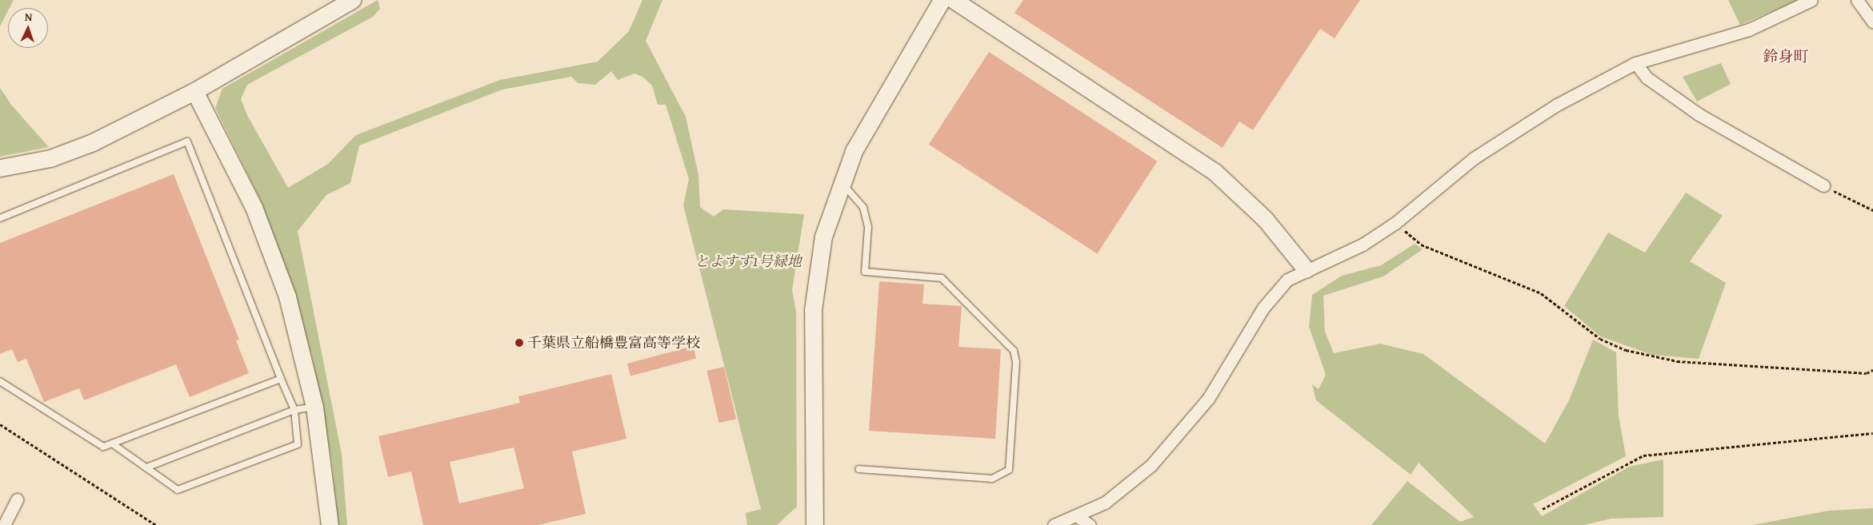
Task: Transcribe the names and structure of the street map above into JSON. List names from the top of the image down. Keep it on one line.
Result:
{"districts":["鈴身町"],"parks":["とよすず1号緑地"],"places":["千葉県立船橋豊富高等学校"],"north":"top"}
